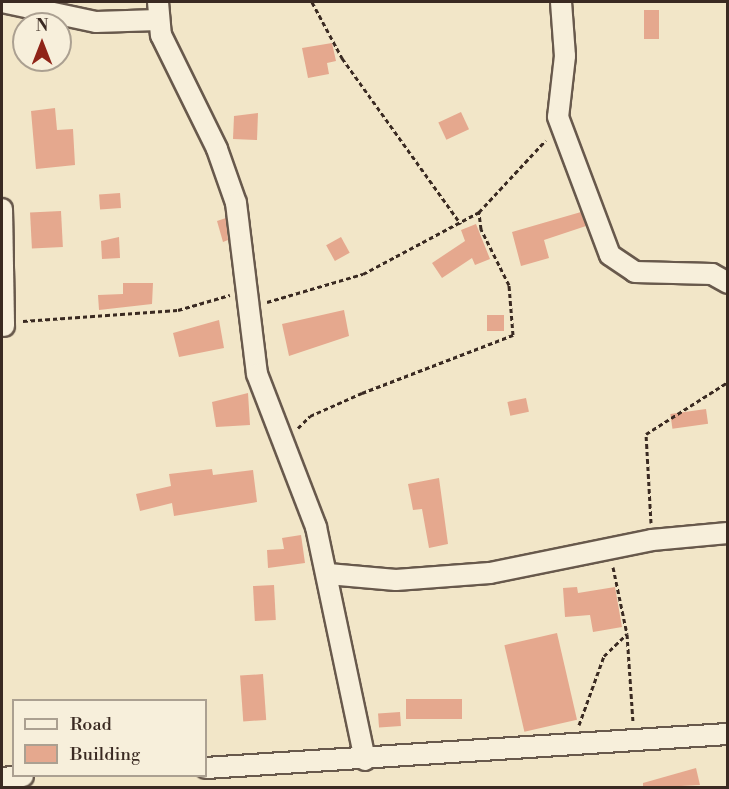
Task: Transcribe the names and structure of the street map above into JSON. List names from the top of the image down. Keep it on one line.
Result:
{"legend":["Road","Building"],"north":"top"}
